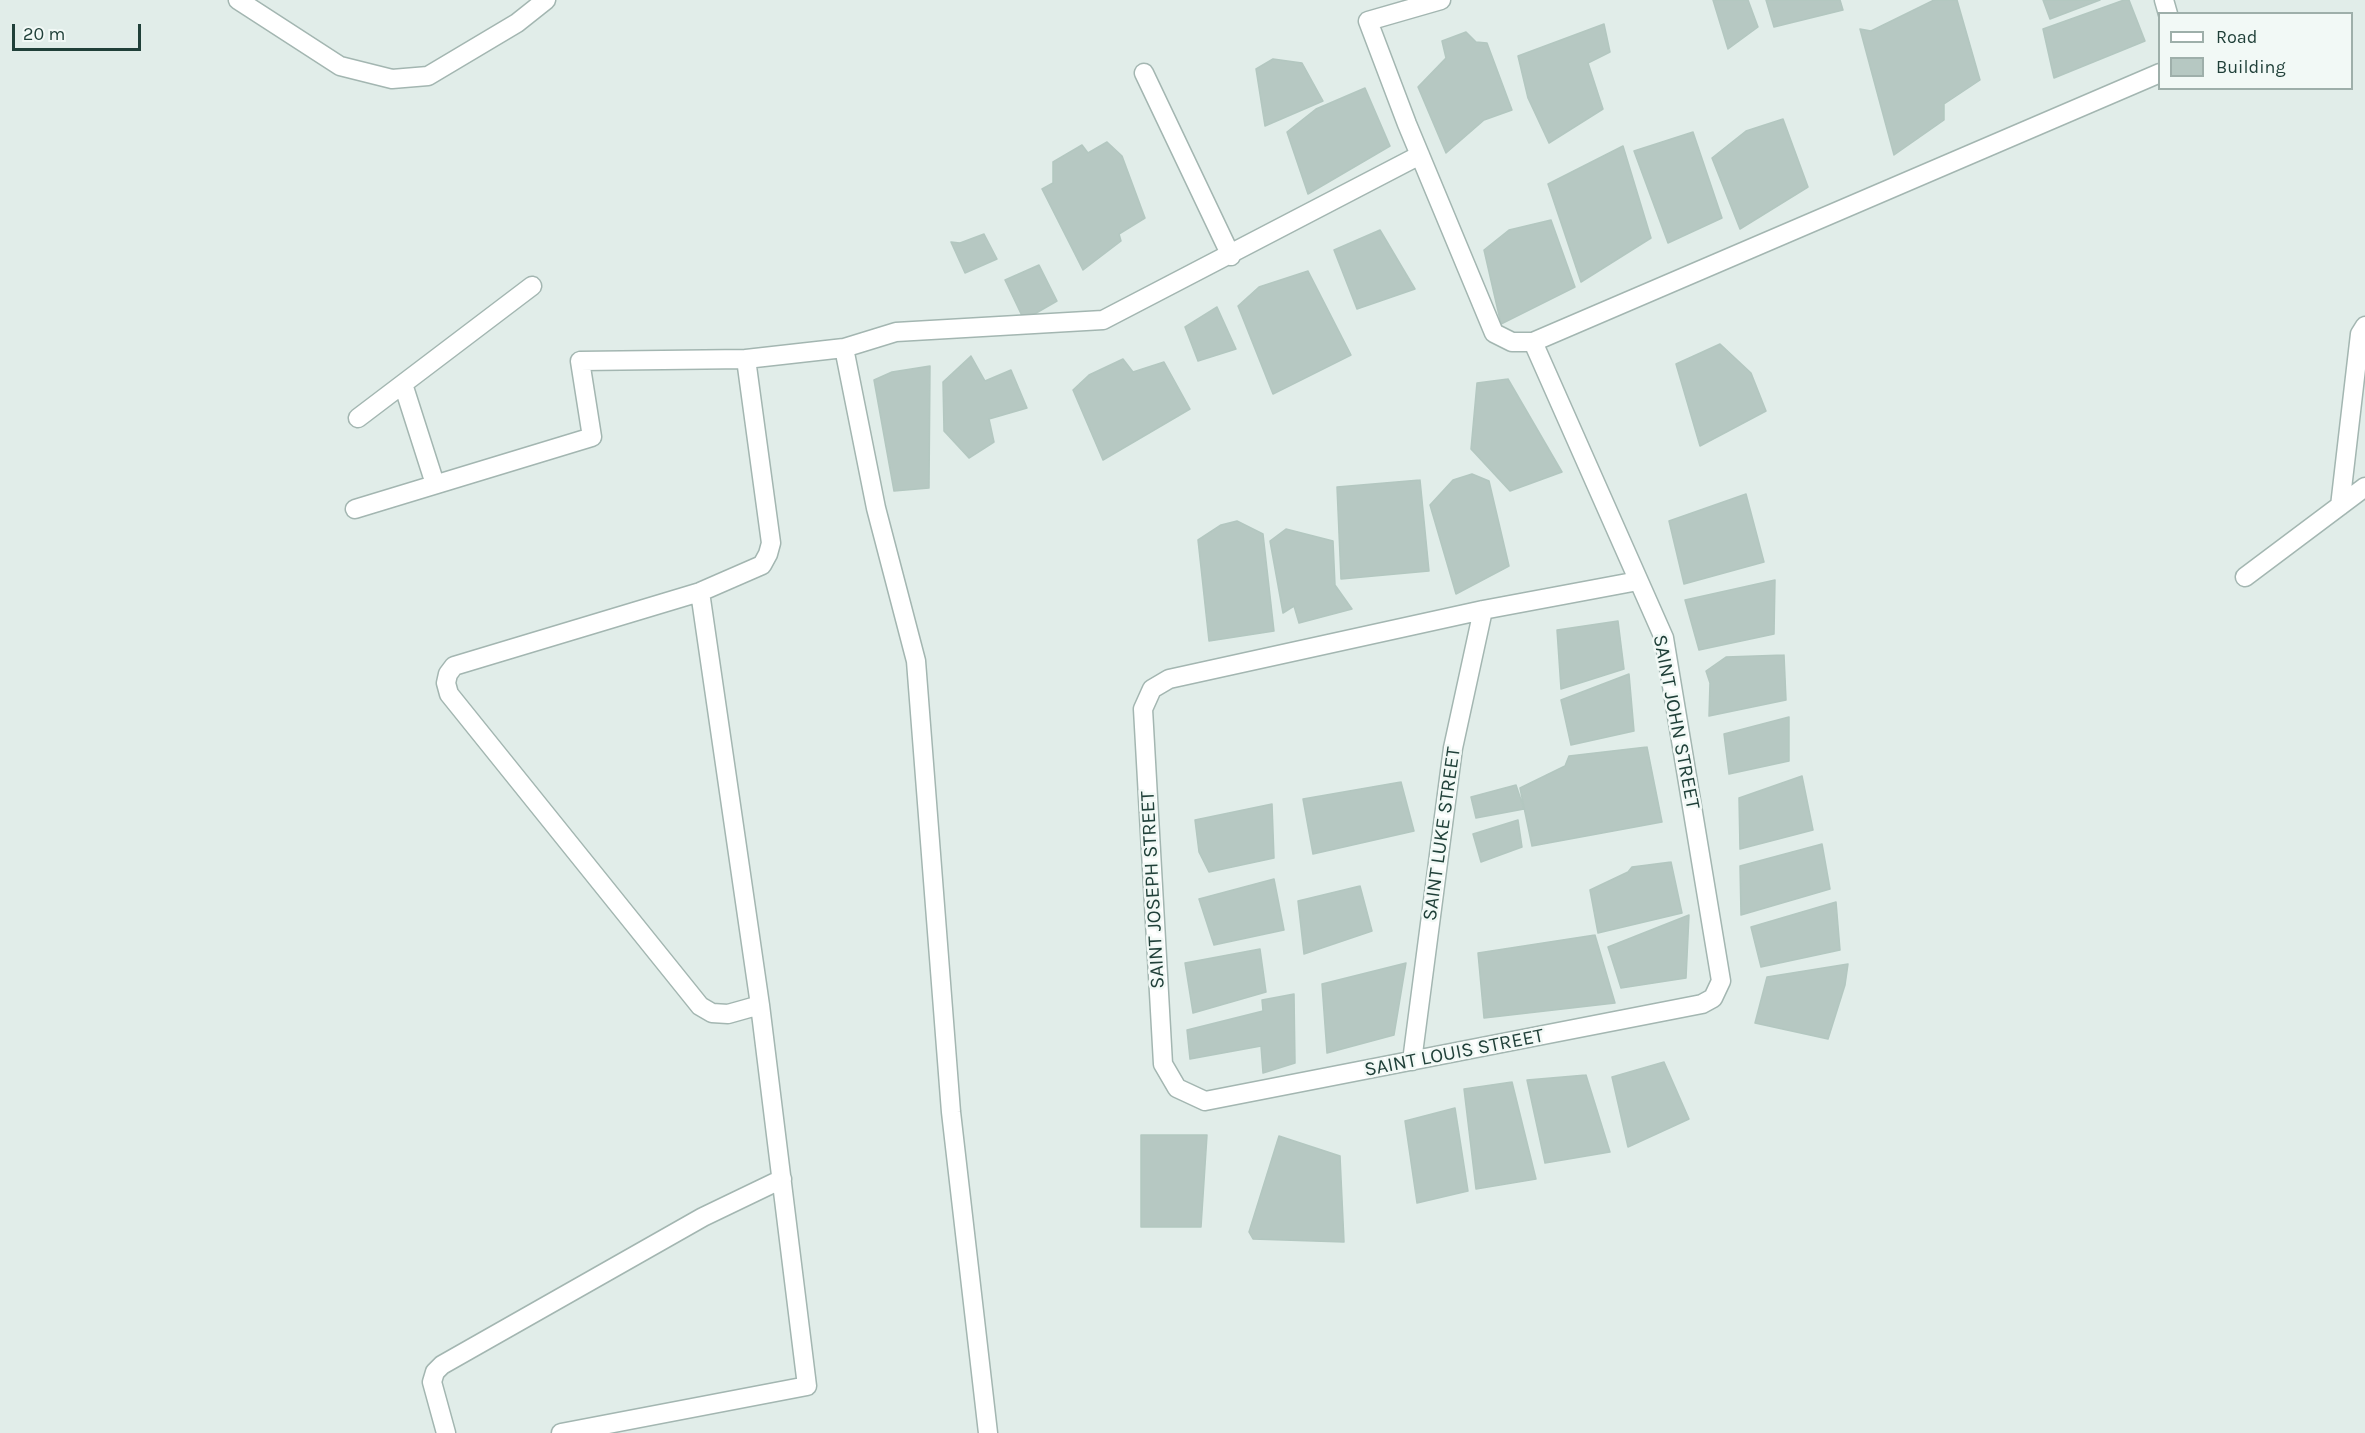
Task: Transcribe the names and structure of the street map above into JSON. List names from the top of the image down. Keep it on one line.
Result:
{"streets":{"street":["SAINT JOHN STREET","SAINT LUKE STREET","SAINT JOSEPH STREET","SAINT LOUIS STREET"]},"crossings":[["SAINT JOHN STREET","SAINT LOUIS STREET"],["SAINT LUKE STREET","SAINT JOSEPH STREET"],["SAINT LUKE STREET","SAINT LOUIS STREET"],["SAINT JOSEPH STREET","SAINT LOUIS STREET"]],"legend":["Road","Building"],"scale_bar":"20 m"}
